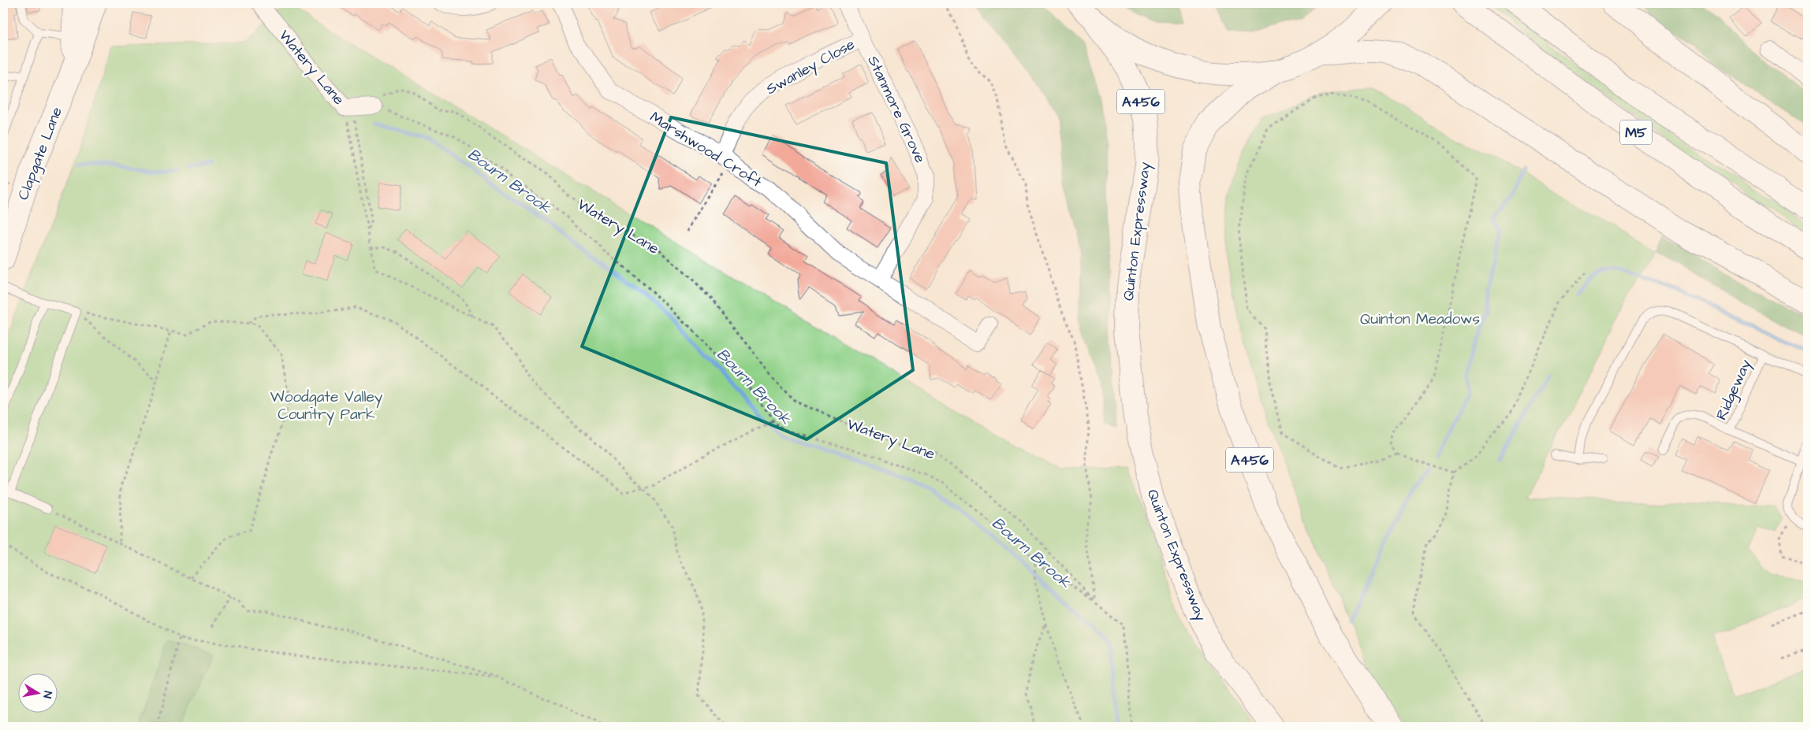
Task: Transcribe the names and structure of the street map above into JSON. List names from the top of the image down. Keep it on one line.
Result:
{"streets":{"main road":["A456","M5","Clapgate Lane","Quinton Expressway"],"street":["Swanley Close","Watery Lane","Stanmore Grove","Marshwood Croft"],"lane":["Ridgeway"]},"crossings":[["Swanley Close","Stanmore Grove"],["Swanley Close","Marshwood Croft"],["Stanmore Grove","Marshwood Croft"]],"water":["Bourn Brook"],"parks":["Quinton Meadows","Woodgate Valley Country Park"],"north":"right"}
